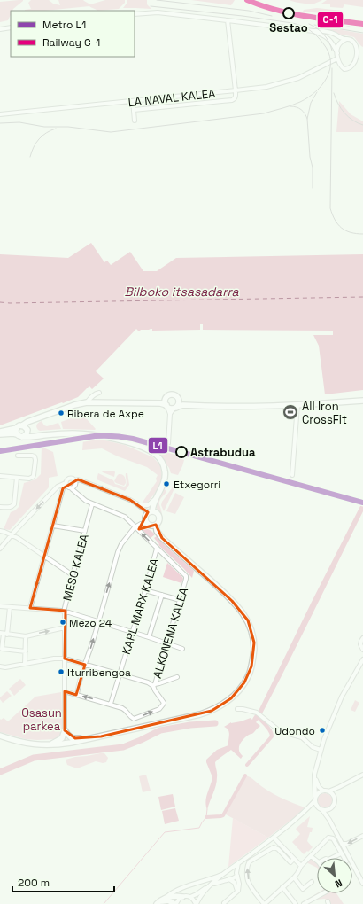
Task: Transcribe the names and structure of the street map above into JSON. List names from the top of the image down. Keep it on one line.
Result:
{"streets":{"street":["LA NAVAL KALEA","MESO KALEA","KARL MARX KALEA","ALKONENA KALEA"]},"crossings":[["KARL MARX KALEA","ALKONENA KALEA"]],"water":["Bilboko itsasadarra"],"parks":["Osasun parkea"],"places":{"other":["Sestao","Ribera de Axpe","Astrabudua","Etxegorri","Mezo 24","Iturribengoa","Udondo"],"sports":["All Iron CrossFit"]},"lines":["rail line C-1","metro line L1"],"legend":["Metro L1","Railway C-1"],"scale_bar":"200 m","north":"bottom right"}
